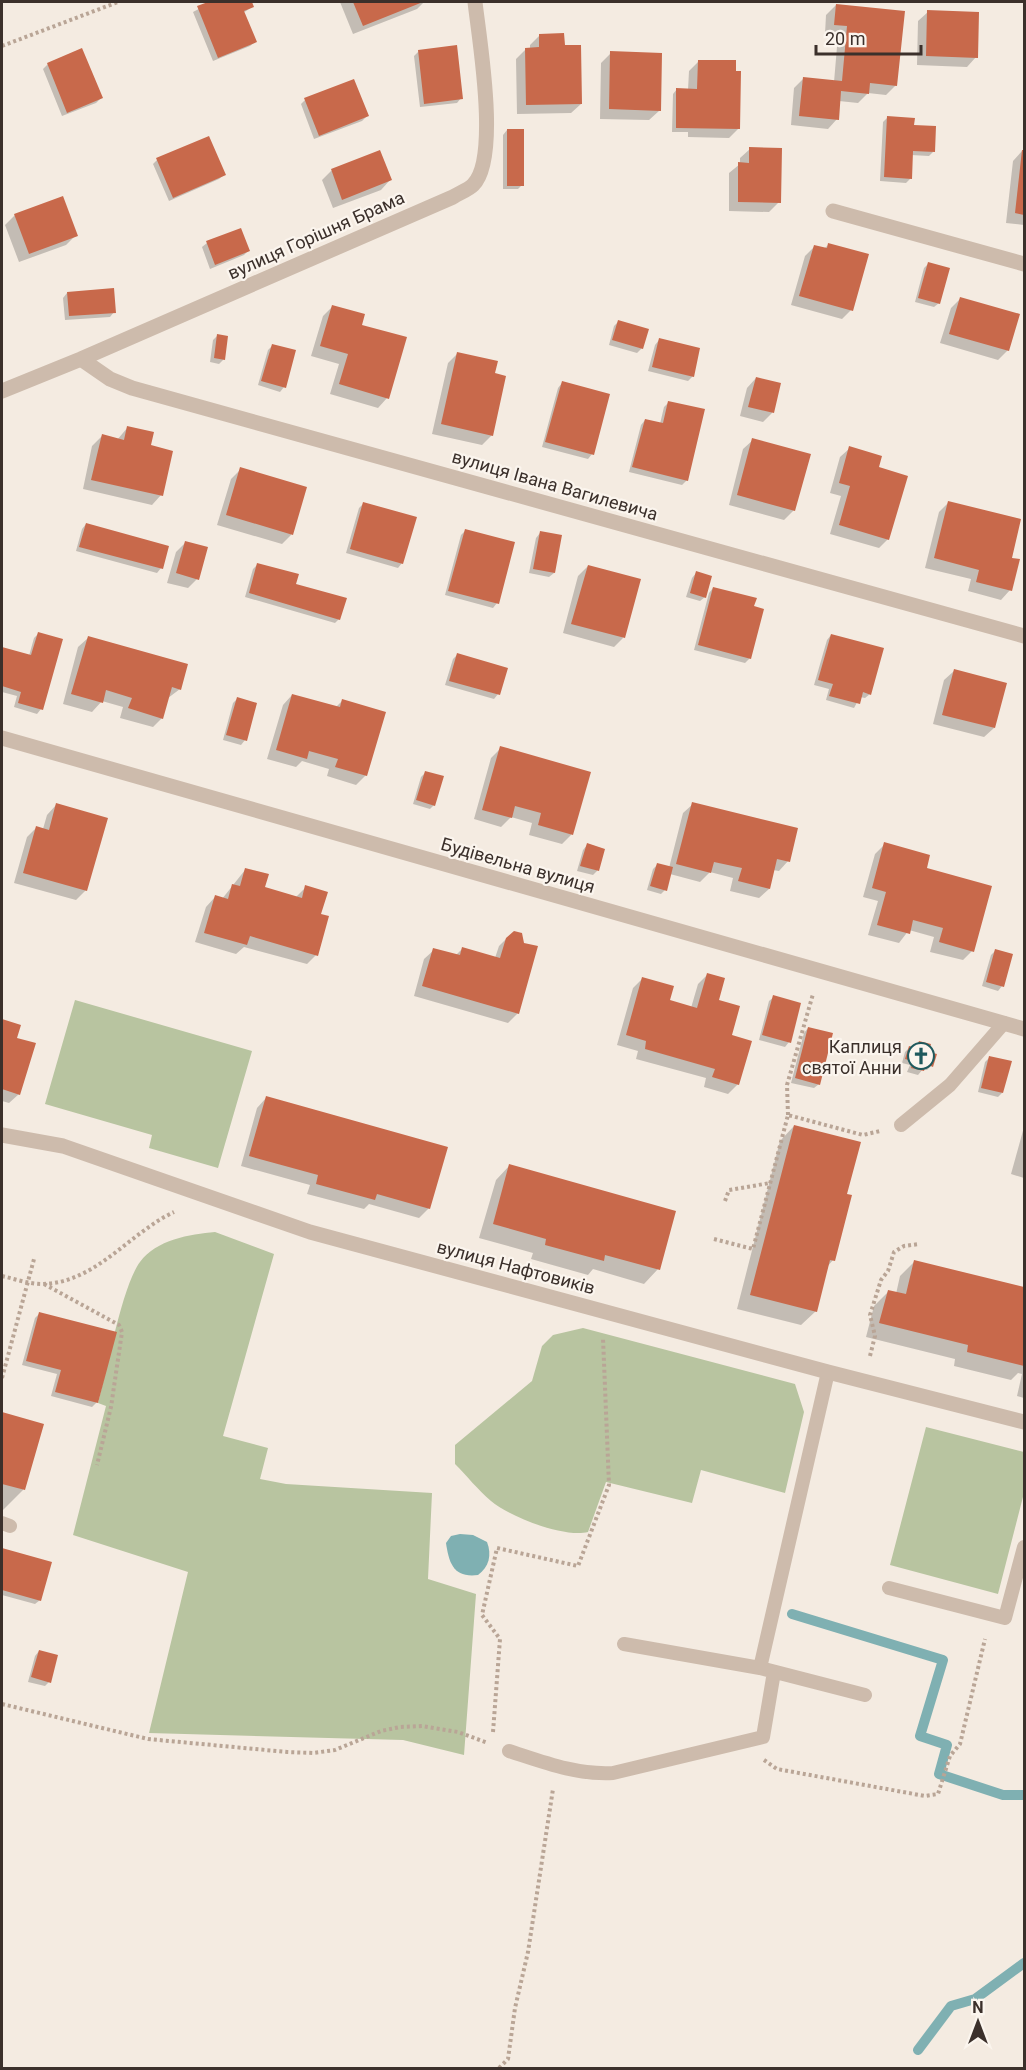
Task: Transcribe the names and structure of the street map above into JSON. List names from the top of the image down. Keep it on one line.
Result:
{"streets":{"street":["вулиця Горішня Брама","вулиця Івана Вагилевича","Будівельна вулиця","вулиця Нафтовиків"]},"crossings":[["вулиця Горішня Брама","вулиця Івана Вагилевича"]],"places":{"church":["Каплиця святої Анни"]},"scale_bar":"20 m","north":"top"}
